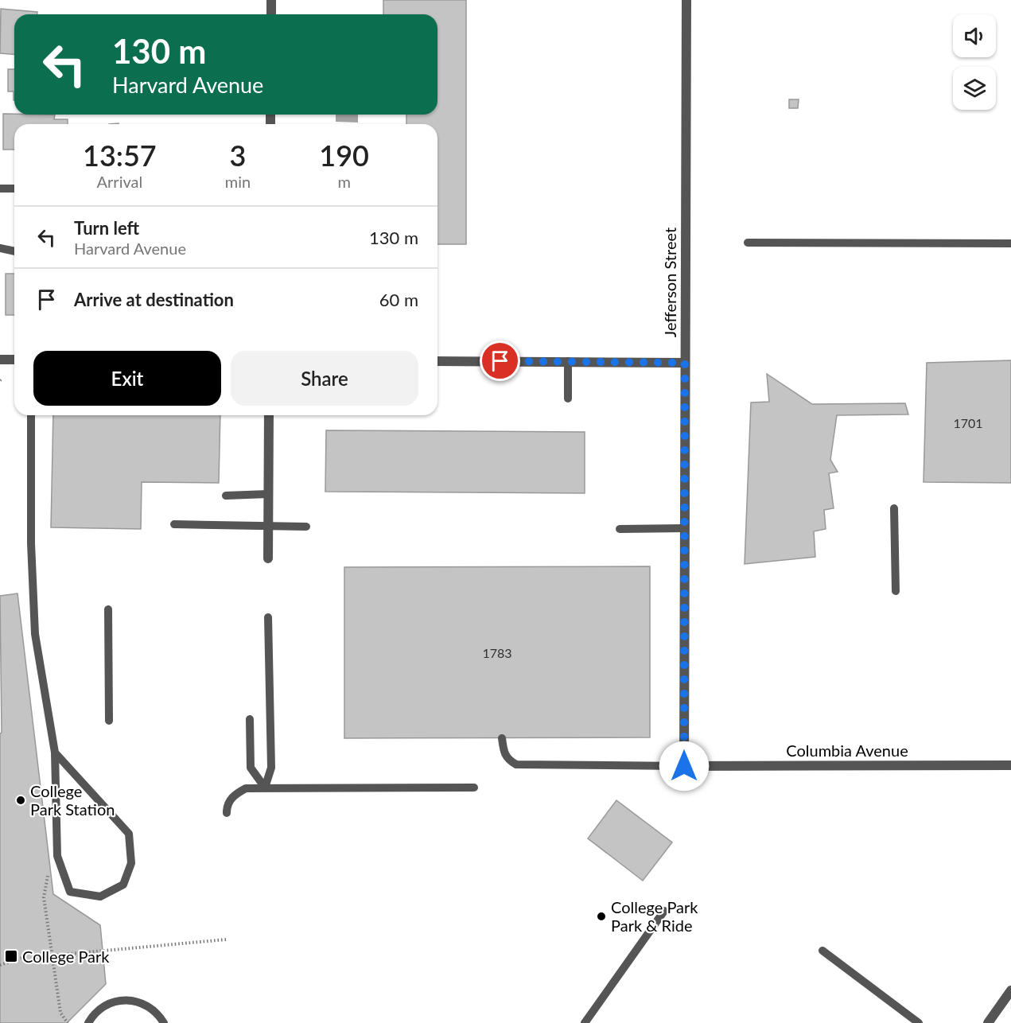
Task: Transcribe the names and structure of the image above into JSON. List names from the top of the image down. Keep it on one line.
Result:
{"streets":{"street":["Jefferson Street","Columbia Avenue"]},"crossings":[["Jefferson Street","Columbia Avenue"]],"places":{"other":["College Park Station","College Park Park & Ride"],"transit":["College Park"]},"house_numbers":["1701","1783"],"page":{"turn":["130 m","Harvard Avenue"],"eta":["13:57","Arrival","3","min","190","m"],"list":[{"name":"Turn left","note":"Harvard Avenue","value":"130 m"},{"name":"Arrive at destination","value":"60 m"}],"buttons":["Exit","Share"]}}
